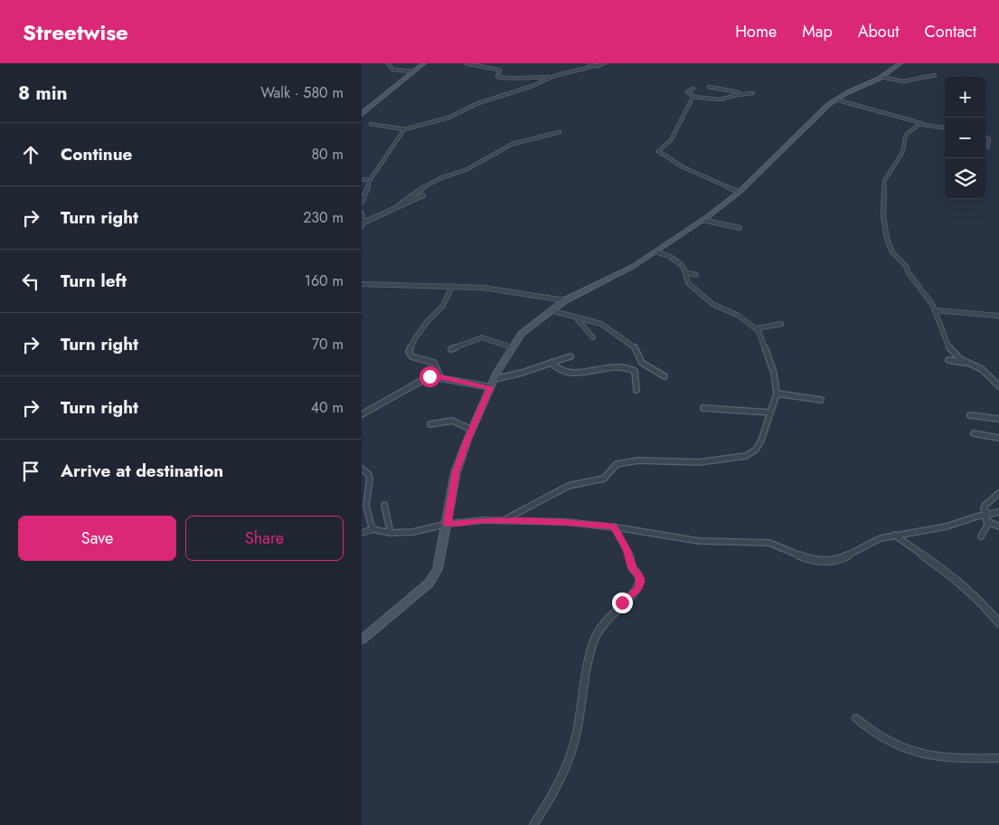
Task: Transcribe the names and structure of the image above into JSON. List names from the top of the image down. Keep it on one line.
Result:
{"page":{"header":"Streetwise","nav":["Home","Map","About","Contact"],"heading":["8 min","Walk · 580 m"],"map_buttons":["+","−"],"list":[["Continue","80 m"],["Turn right","230 m"],["Turn left","160 m"],["Turn right","70 m"],["Turn right","40 m"],"Arrive at destination"],"buttons":["Save","Share"]}}
